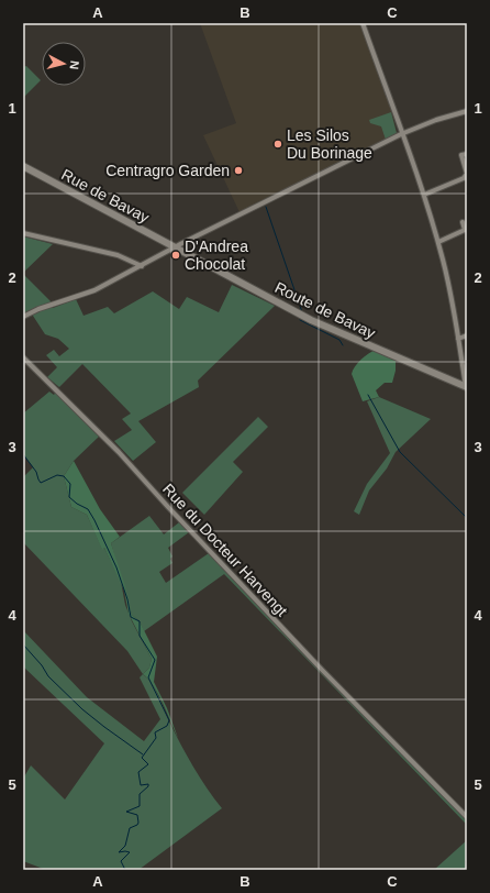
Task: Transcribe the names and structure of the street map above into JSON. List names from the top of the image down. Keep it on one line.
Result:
{"streets":{"main road":["Rue de Bavay","Route de Bavay"],"street":["Rue du Docteur Harvengt"]},"crossings":[["Rue de Bavay","Route de Bavay"]],"places":["Les Silos Du Borinage","Centragro Garden","D'Andrea Chocolat"],"north":"right","grid":{"columns":["A","B","C"],"rows":["1","2","3","4","5"]}}
